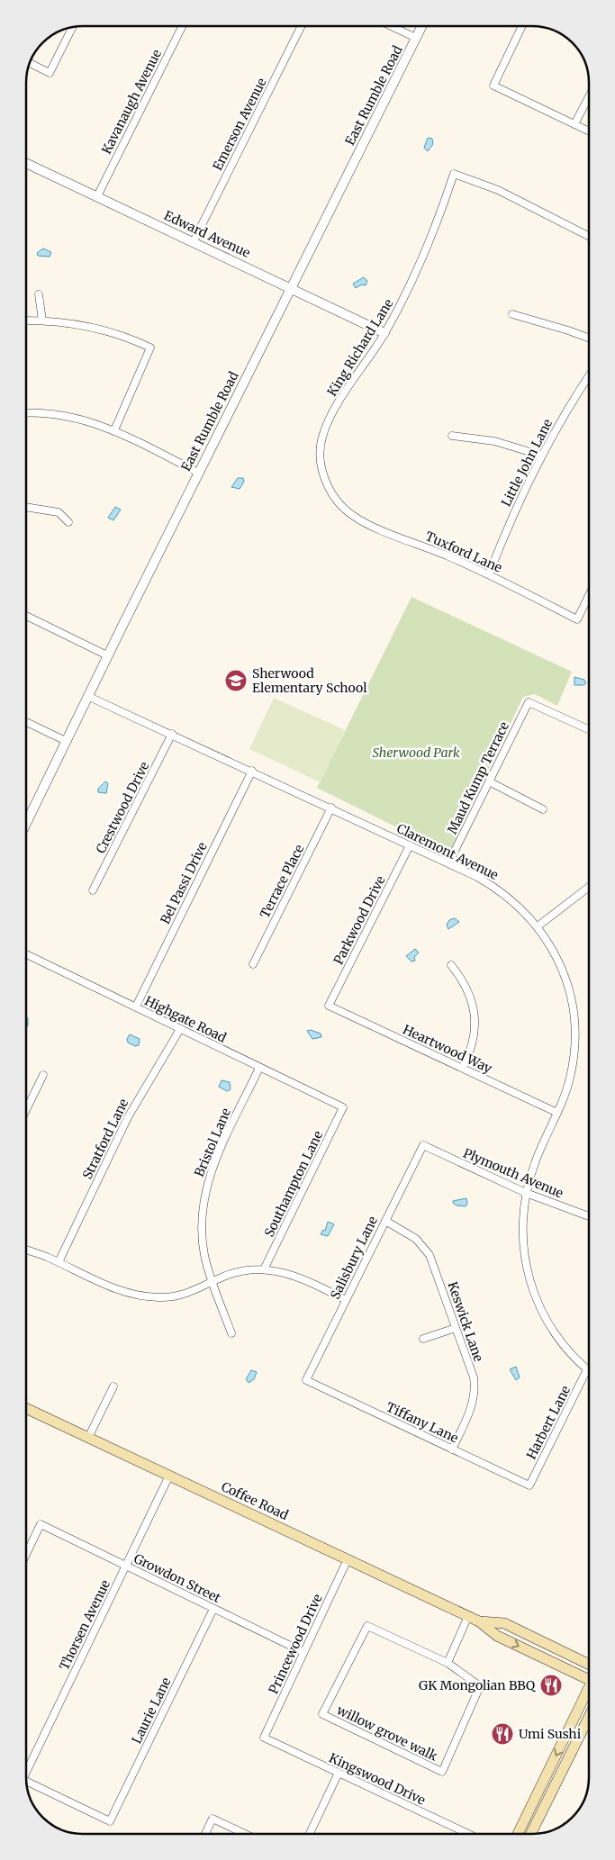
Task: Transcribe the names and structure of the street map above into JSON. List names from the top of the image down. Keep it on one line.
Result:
{"streets":{"main road":["Coffee Road"],"street":["East Rumble Road","Kavanaugh Avenue","Emerson Avenue","Edward Avenue","King Richard Lane","Little John Lane","Tuxford Lane","Maud Kump Terrace","Crestwood Drive","Claremont Avenue","Terrace Place","Bel Passi Drive","Parkwood Drive","Highgate Road","Heartwood Way","Stratford Lane","Bristol Lane","Plymouth Avenue","Southampton Lane","Salisbury Lane","Keswick Lane","Tiffany Lane","Harbert Lane","Growdon Street","Thorsen Avenue","Princewood Drive","Laurie Lane","willow grove walk","Kingswood Drive"]},"crossings":[["East Rumble Road","Edward Avenue"],["East Rumble Road","Claremont Avenue"],["Kavanaugh Avenue","Edward Avenue"],["Emerson Avenue","Edward Avenue"],["Edward Avenue","King Richard Lane"],["King Richard Lane","Tuxford Lane"],["Little John Lane","Tuxford Lane"],["Maud Kump Terrace","Claremont Avenue"],["Crestwood Drive","Claremont Avenue"],["Claremont Avenue","Terrace Place"],["Claremont Avenue","Bel Passi Drive"],["Claremont Avenue","Parkwood Drive"],["Claremont Avenue","Heartwood Way"],["Claremont Avenue","Plymouth Avenue"],["Claremont Avenue","Harbert Lane"],["Bel Passi Drive","Highgate Road"],["Parkwood Drive","Heartwood Way"],["Highgate Road","Stratford Lane"],["Highgate Road","Bristol Lane"],["Highgate Road","Southampton Lane"],["Plymouth Avenue","Salisbury Lane"],["Salisbury Lane","Keswick Lane"],["Salisbury Lane","Tiffany Lane"],["Keswick Lane","Tiffany Lane"],["Tiffany Lane","Harbert Lane"],["Coffee Road","Thorsen Avenue"],["Coffee Road","Princewood Drive"],["Growdon Street","Thorsen Avenue"],["Growdon Street","Princewood Drive"],["Growdon Street","Laurie Lane"],["Princewood Drive","Kingswood Drive"]],"parks":["Sherwood Park"],"places":{"school or university":["Sherwood Elementary School"],"restaurant":["GK Mongolian BBQ","Umi Sushi"]}}
